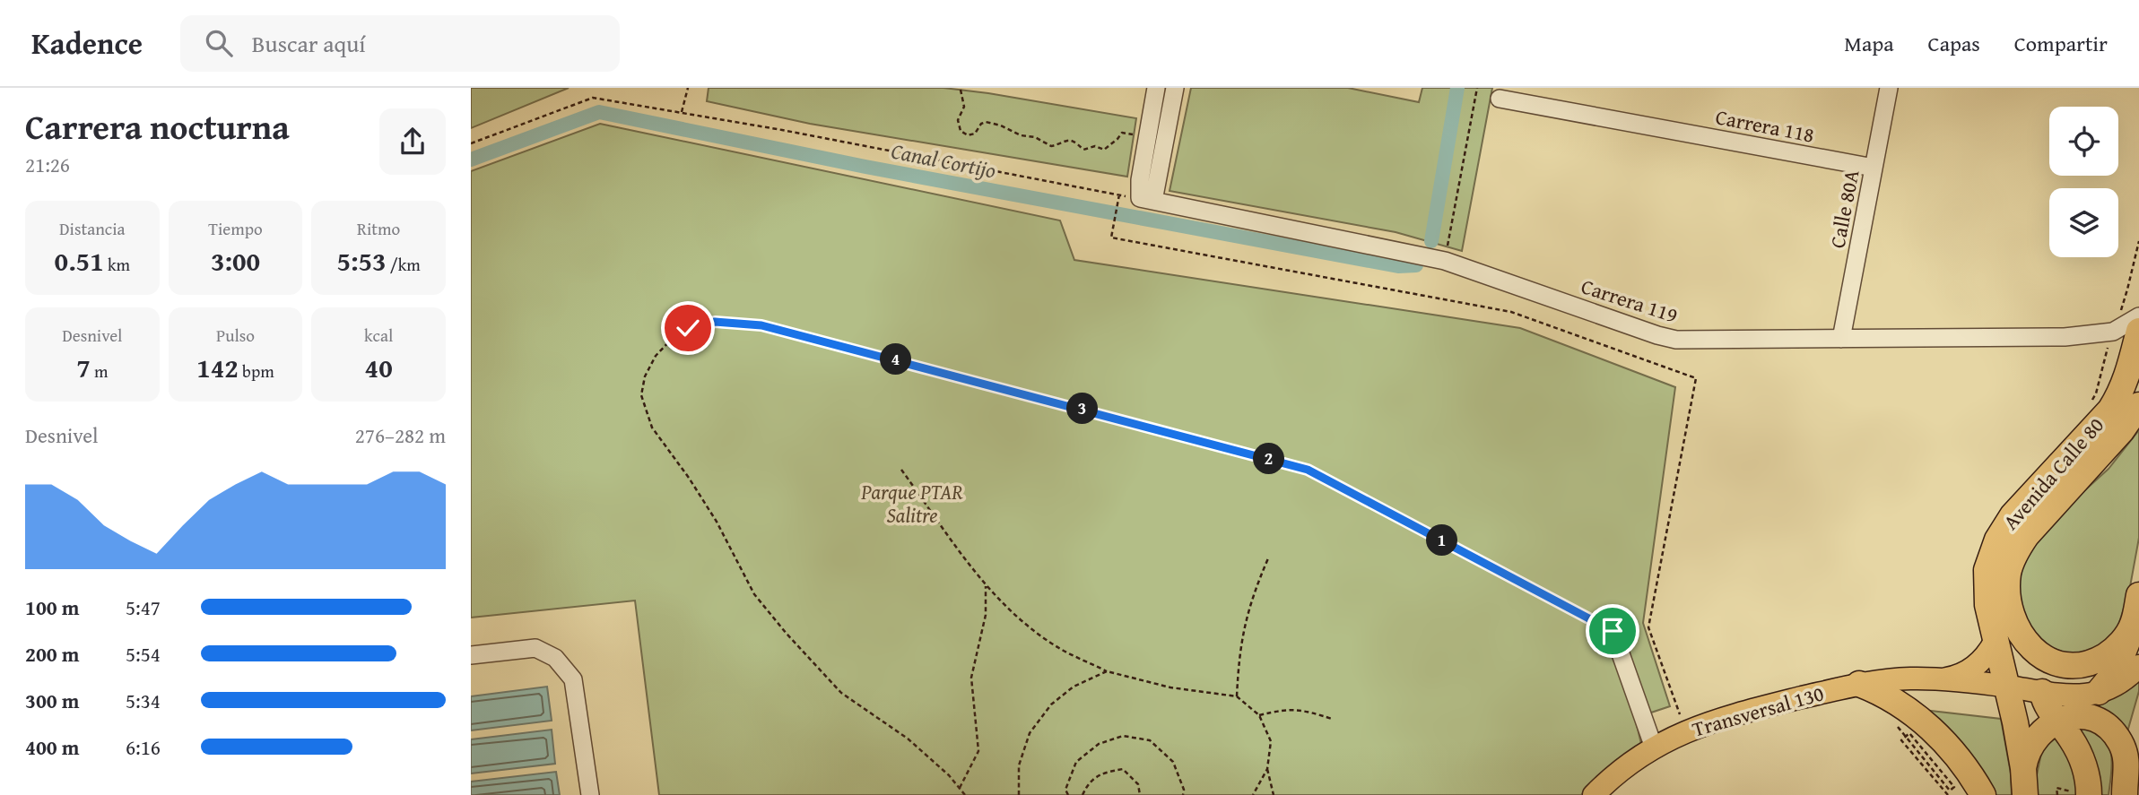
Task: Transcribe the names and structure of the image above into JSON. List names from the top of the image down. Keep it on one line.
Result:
{"streets":{"highway":["Avenida Calle 80"],"main road":["Transversal 130"],"street":["Carrera 118","Calle 80A","Carrera 119"]},"crossings":[["Carrera 118","Calle 80A"],["Calle 80A","Carrera 119"],["Avenida Calle 80","Transversal 130"]],"water":["Canal Cortijo"],"parks":["Parque PTAR Salitre"],"page":{"header":"Kadence","search":"Buscar aquí","nav":["Mapa","Capas","Compartir"],"heading":["Carrera nocturna","21:26"],"stats":[["Distancia","0.51 km"],["Tiempo","3:00"],["Ritmo","5:53 /km"],["Desnivel","7 m"],["Pulso","142 bpm"],["kcal","40"]],"pins":["4","3","2","1"],"chart":["Desnivel","276–282 m"],"list":[{"name":"100 m","note":"5:47"},{"name":"200 m","note":"5:54"},{"name":"300 m","note":"5:34"},{"name":"400 m","note":"6:16"}]}}
